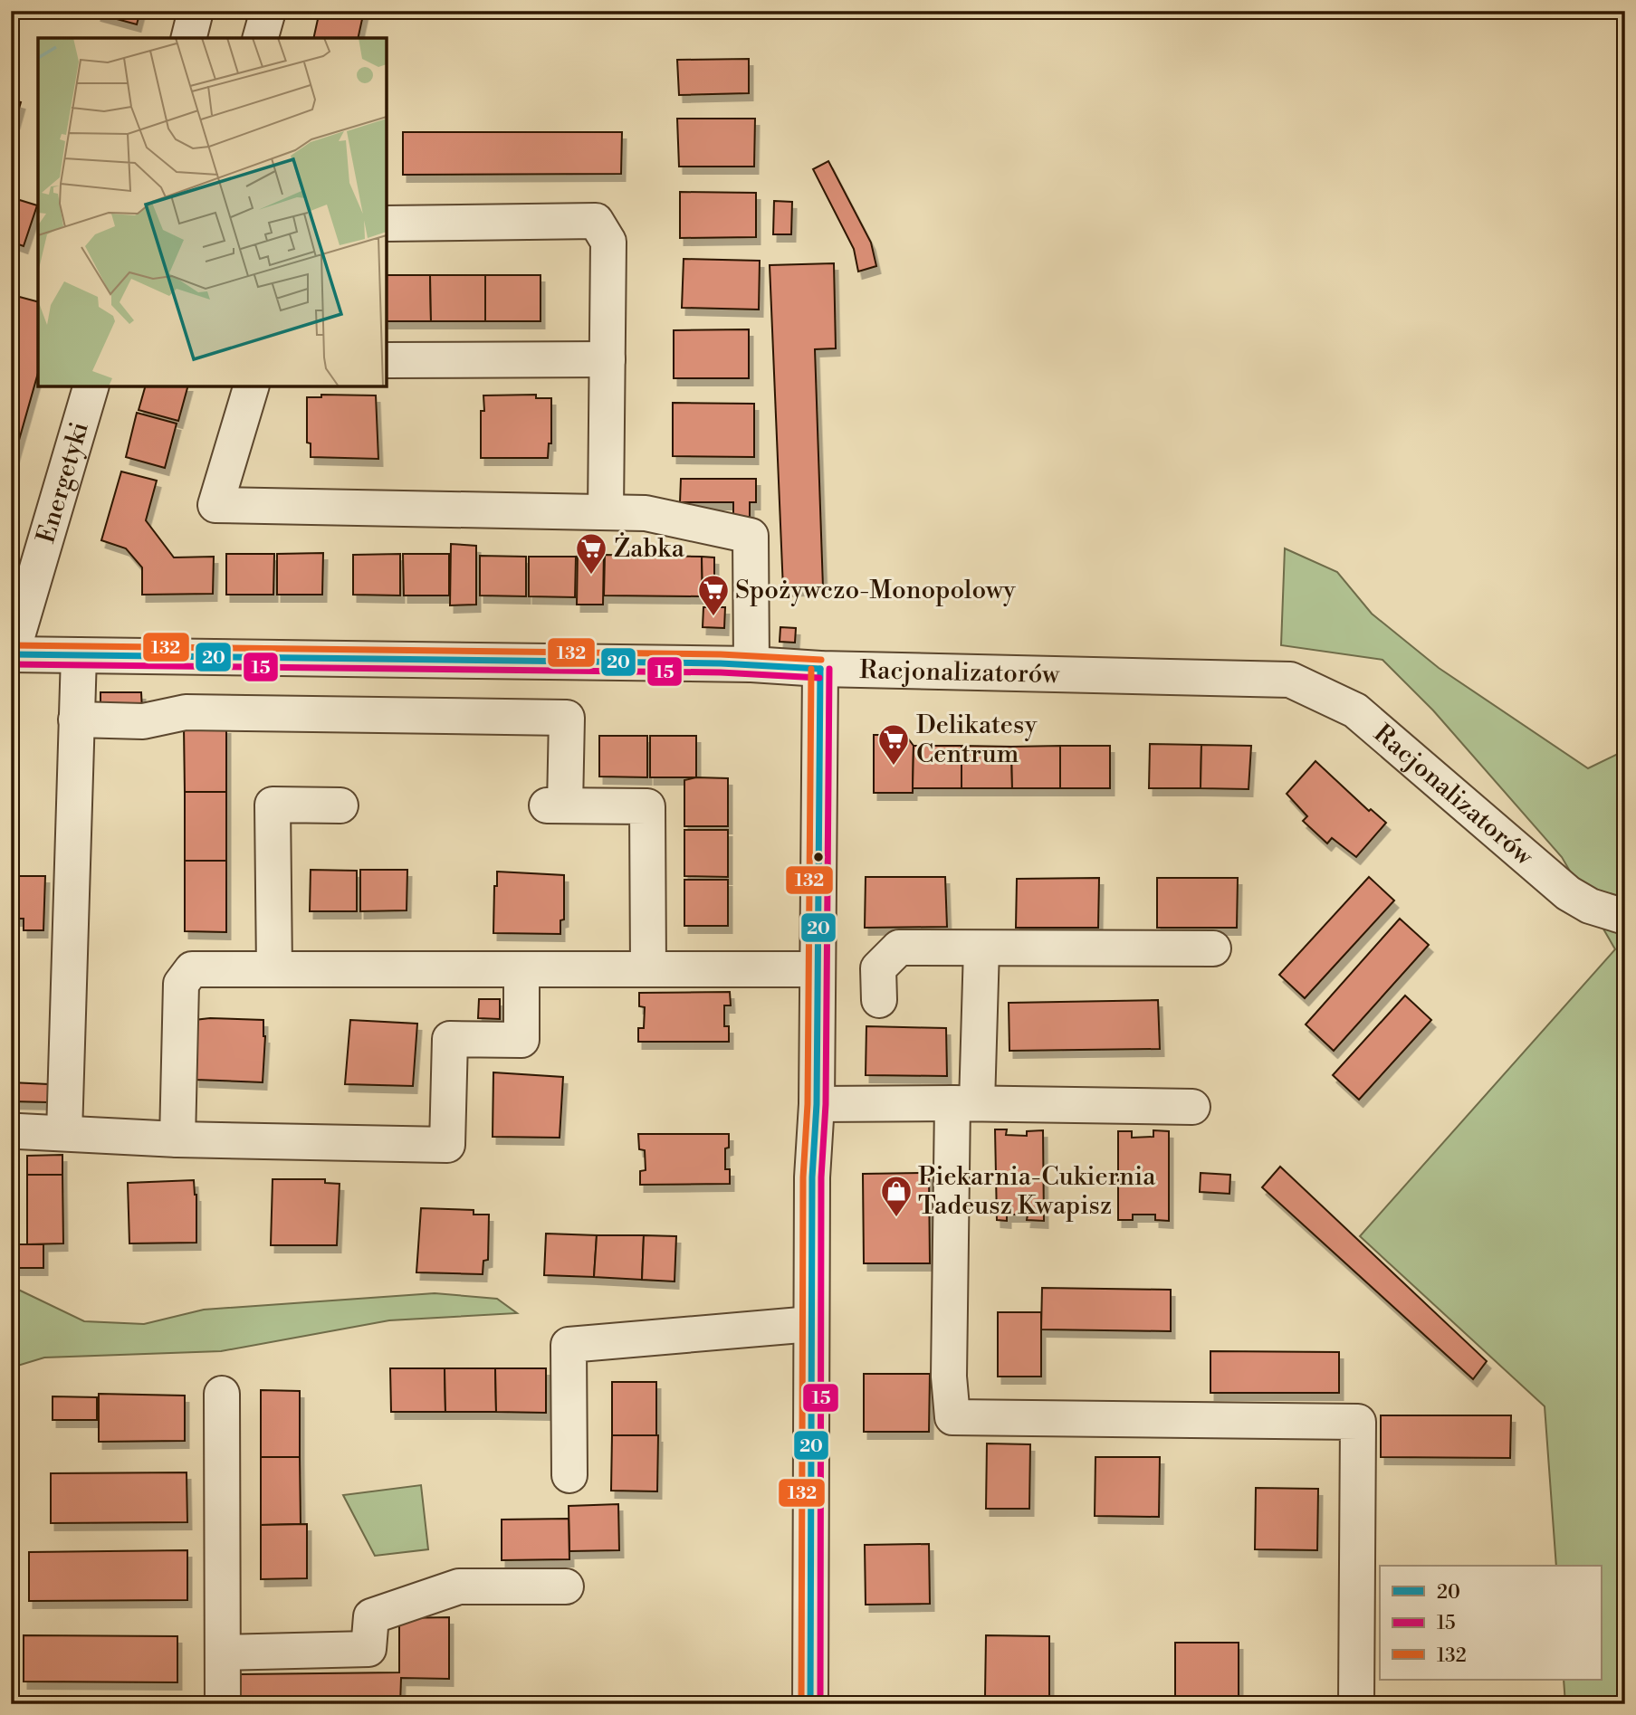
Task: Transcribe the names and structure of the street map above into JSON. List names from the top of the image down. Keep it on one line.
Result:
{"streets":{"street":["Energetyki","Racjonalizatorów"]},"crossings":[["Energetyki","Racjonalizatorów"]],"places":{"supermarket":["Żabka","Spożywczo-Monopolowy","Delikatesy Centrum"],"shop":["Piekarnia-Cukiernia Tadeusz Kwapisz"]},"lines":["transit line 132","transit line 20","transit line 15"],"legend":["20","15","132"]}
